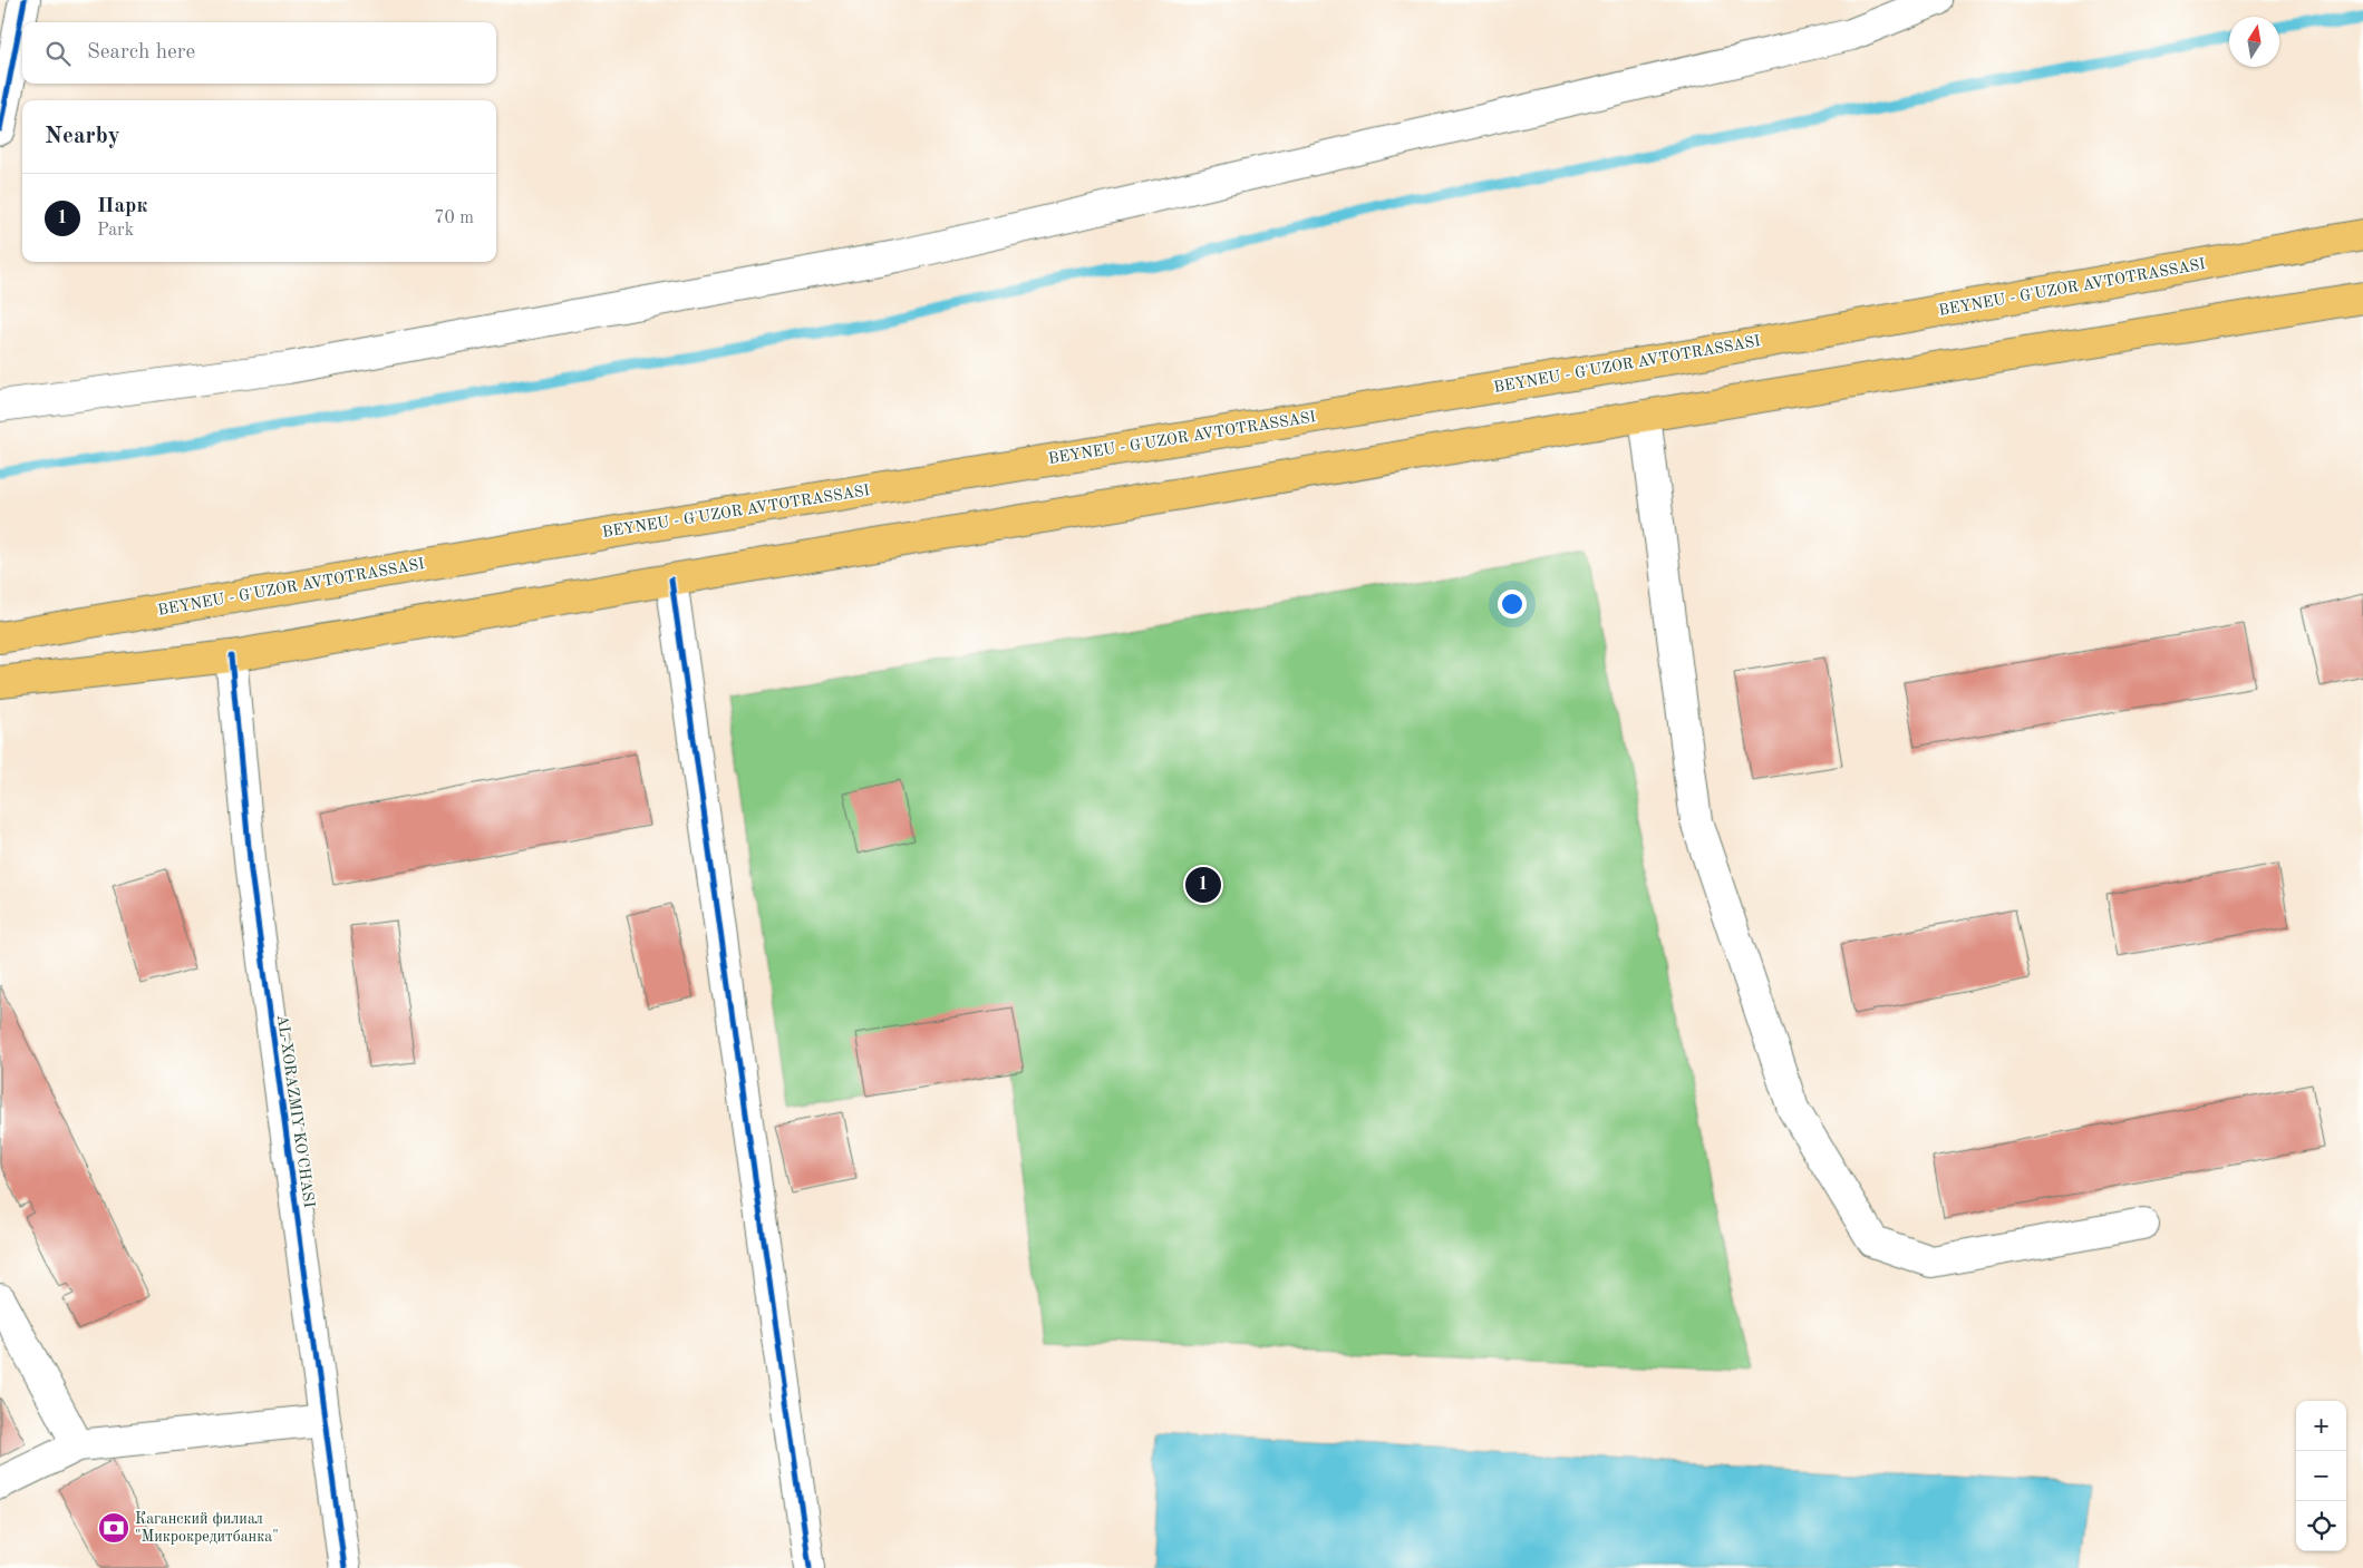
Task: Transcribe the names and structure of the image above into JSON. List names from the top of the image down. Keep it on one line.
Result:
{"streets":{"highway":["BEYNEU - G'UZOR AVTOTRASSASI"],"street":["AL-XORAZMIY KO'CHASI"]},"places":{"bank":["Каганский филиал \"Микрокредитбанка\""]},"north":"top","page":{"search":"Search here","heading":"Nearby","list":[{"mark":"1","name":"Парк","note":"Park","value":"70 m"}],"pins":"1","map_buttons":["+","−"]}}
